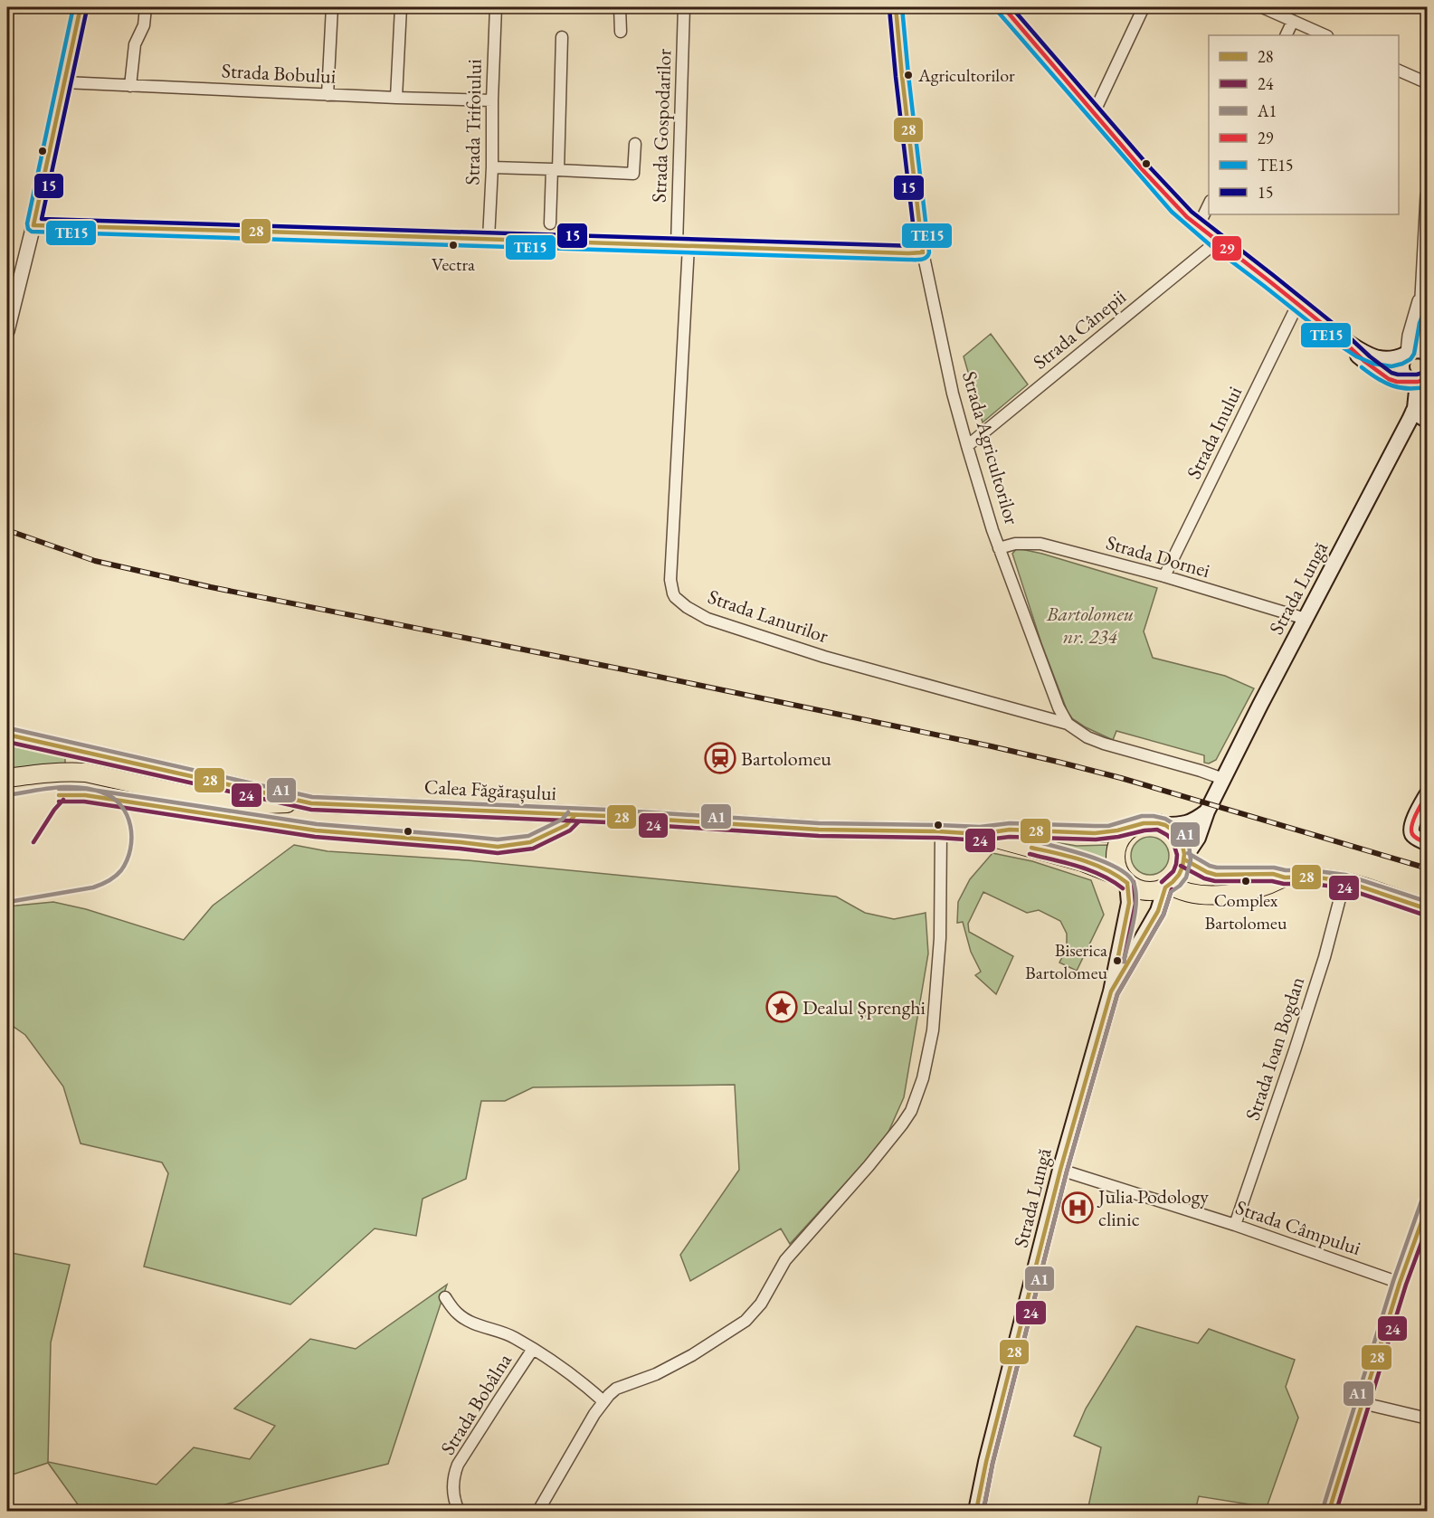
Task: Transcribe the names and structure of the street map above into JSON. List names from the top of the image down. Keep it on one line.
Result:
{"streets":{"main road":["Strada Lungă","Calea Făgărașului"],"street":["Strada Bobului","Strada Trifoiului","Strada Gospodarilor","Strada Cânepii","Strada Inului","Strada Agricultorilor","Strada Dornei","Strada Lanurilor","Strada Ioan Bogdan","Strada Câmpului","Strada Bobâlna"]},"crossings":[["Strada Bobului","Strada Trifoiului"],["Strada Gospodarilor","Strada Lanurilor"],["Strada Cânepii","Strada Agricultorilor"],["Strada Inului","Strada Dornei"],["Strada Agricultorilor","Strada Dornei"],["Strada Agricultorilor","Strada Lanurilor"],["Strada Dornei","Strada Lungă"],["Strada Lungă","Calea Făgărașului"],["Strada Lungă","Strada Câmpului"],["Strada Ioan Bogdan","Strada Câmpului"]],"parks":["Bartolomeu nr. 234"],"places":{"other":["Agricultorilor","Vectra","Complex Bartolomeu","Biserica Bartolomeu"],"station":["Bartolomeu"],"place":["Dealul Șprenghi"],"hospital":["Julia Podology clinic"]},"lines":["transit line 28","transit line 29","transit line TE15","transit line 15","transit line A1","transit line 24"],"legend":["28","24","A1","29","TE15","15"]}
